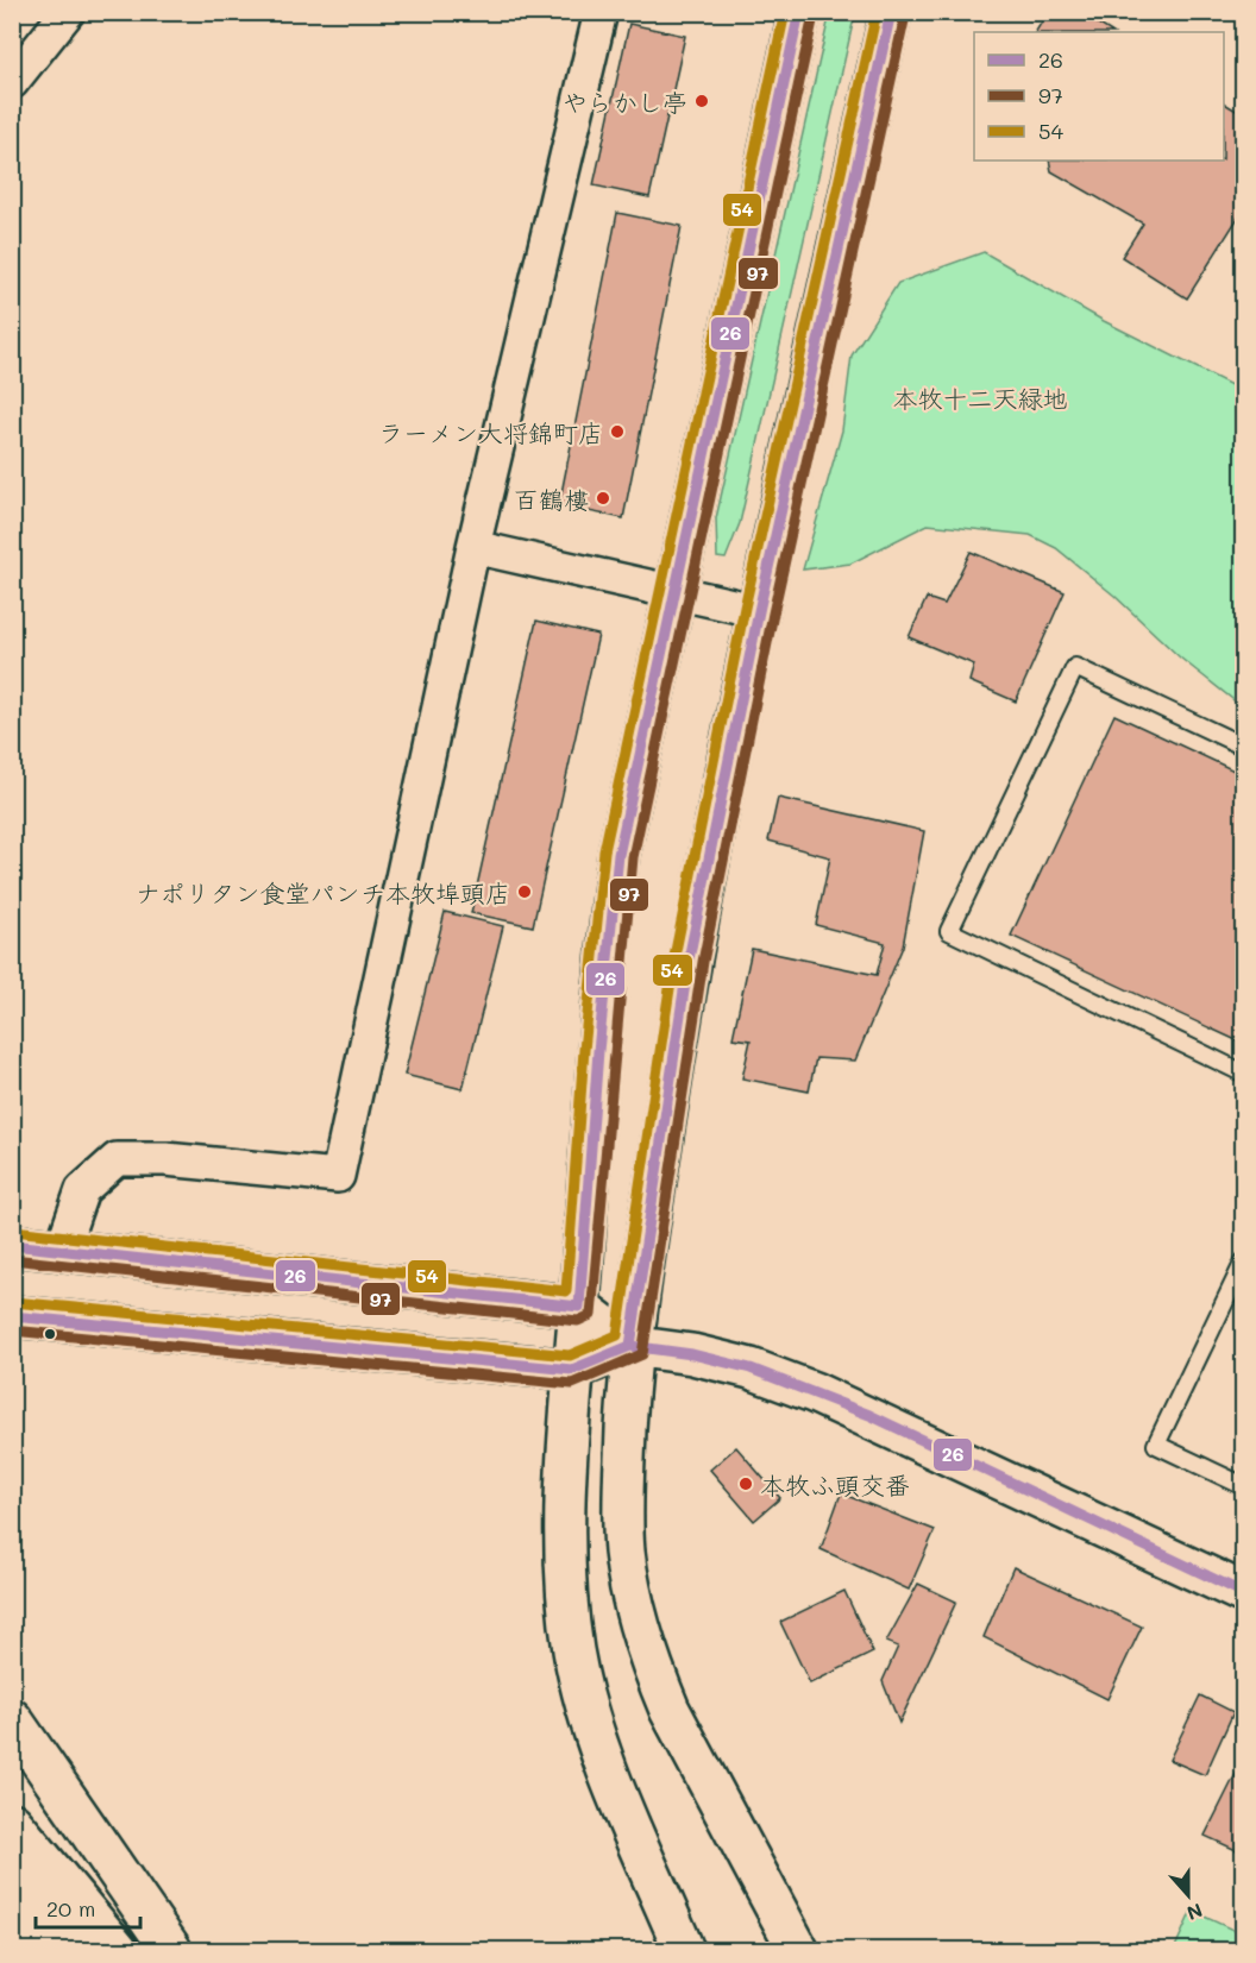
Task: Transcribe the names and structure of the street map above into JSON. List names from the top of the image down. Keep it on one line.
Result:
{"parks":["本牧十二天緑地"],"places":["やらかし亭","ラーメン大将錦町店","百鶴樓","ナポリタン食堂パンチ本牧埠頭店","本牧ふ頭交番"],"lines":["transit line 26","transit line 54","transit line 97"],"legend":["26","97","54"],"scale_bar":"20 m","north":"bottom"}
